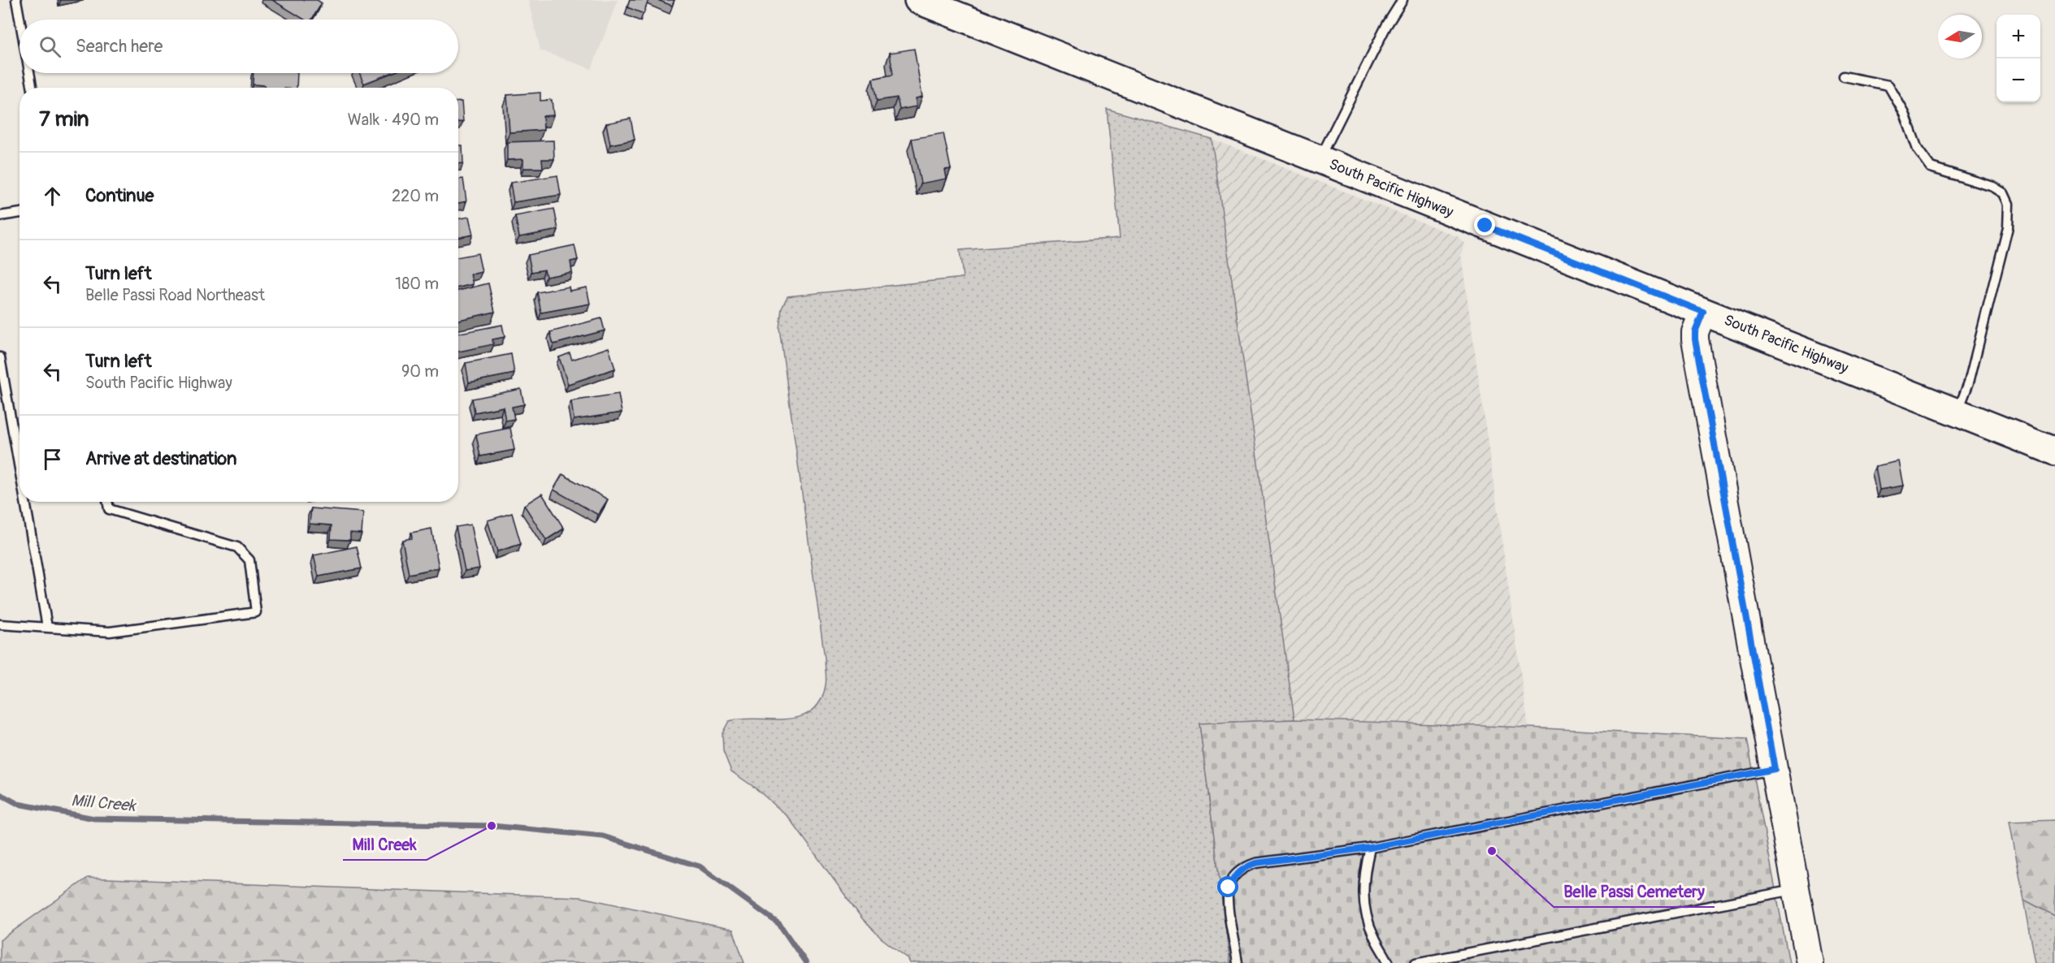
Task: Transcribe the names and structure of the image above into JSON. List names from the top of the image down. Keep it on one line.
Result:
{"streets":{"main road":["South Pacific Highway"]},"water":["Mill Creek"],"places":["Mill Creek","Belle Passi Cemetery"],"north":"left","page":{"map_buttons":["+","−"],"search":"Search here","heading":["7 min","Walk · 490 m"],"list":[["Continue","220 m"],["Turn left","Belle Passi Road Northeast","180 m"],["Turn left","South Pacific Highway","90 m"],"Arrive at destination"]}}
